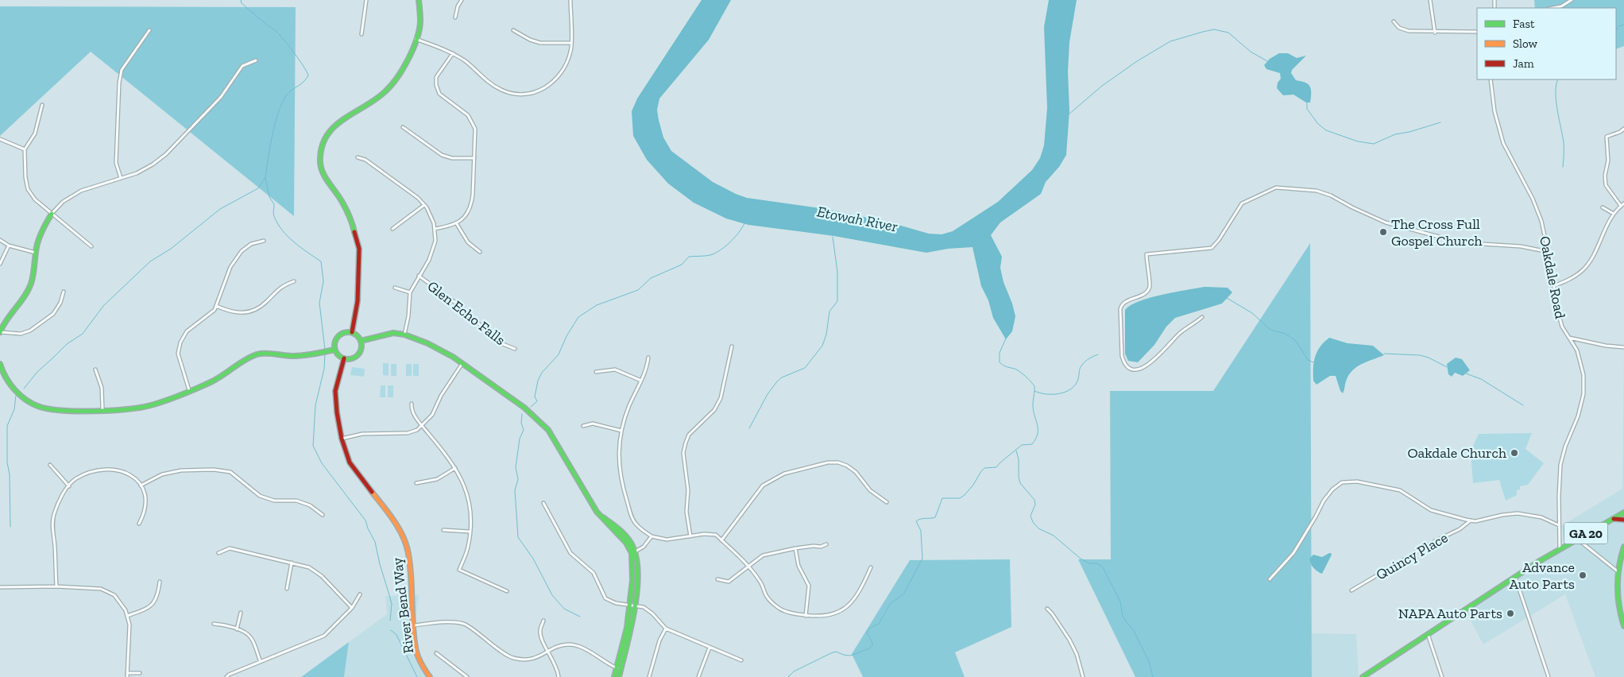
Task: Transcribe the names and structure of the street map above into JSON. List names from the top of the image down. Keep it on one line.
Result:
{"streets":{"street":["Oakdale Road","Glen Echo Falls","GA 20","Quincy Place","River Bend Way"]},"crossings":[["Oakdale Road","GA 20"]],"water":["Etowah River"],"places":["The Cross Full Gospel Church","Oakdale Church","Advance Auto Parts","NAPA Auto Parts"],"legend":["Fast","Slow","Jam"]}
